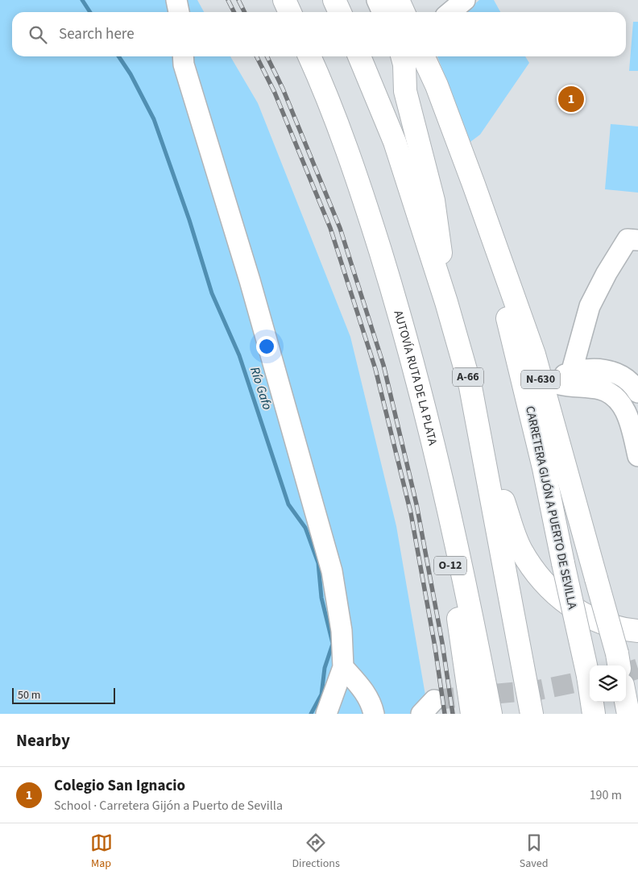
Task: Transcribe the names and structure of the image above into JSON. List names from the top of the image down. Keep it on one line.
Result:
{"streets":{"highway":["A-66","AUTOVÍA RUTA DE LA PLATA","N-630","CARRETERA GIJÓN A PUERTO DE SEVILLA","O-12"]},"crossings":[["AUTOVÍA RUTA DE LA PLATA","O-12"]],"water":["Río Gafo"],"scale_bar":"50 m","page":{"search":"Search here","pins":"1","scale":"50 m","heading":"Nearby","list":[{"mark":"1","name":"Colegio San Ignacio","note":"School · Carretera Gijón a Puerto de Sevilla","value":"190 m"}],"nav":["Map","Directions","Saved"]}}
